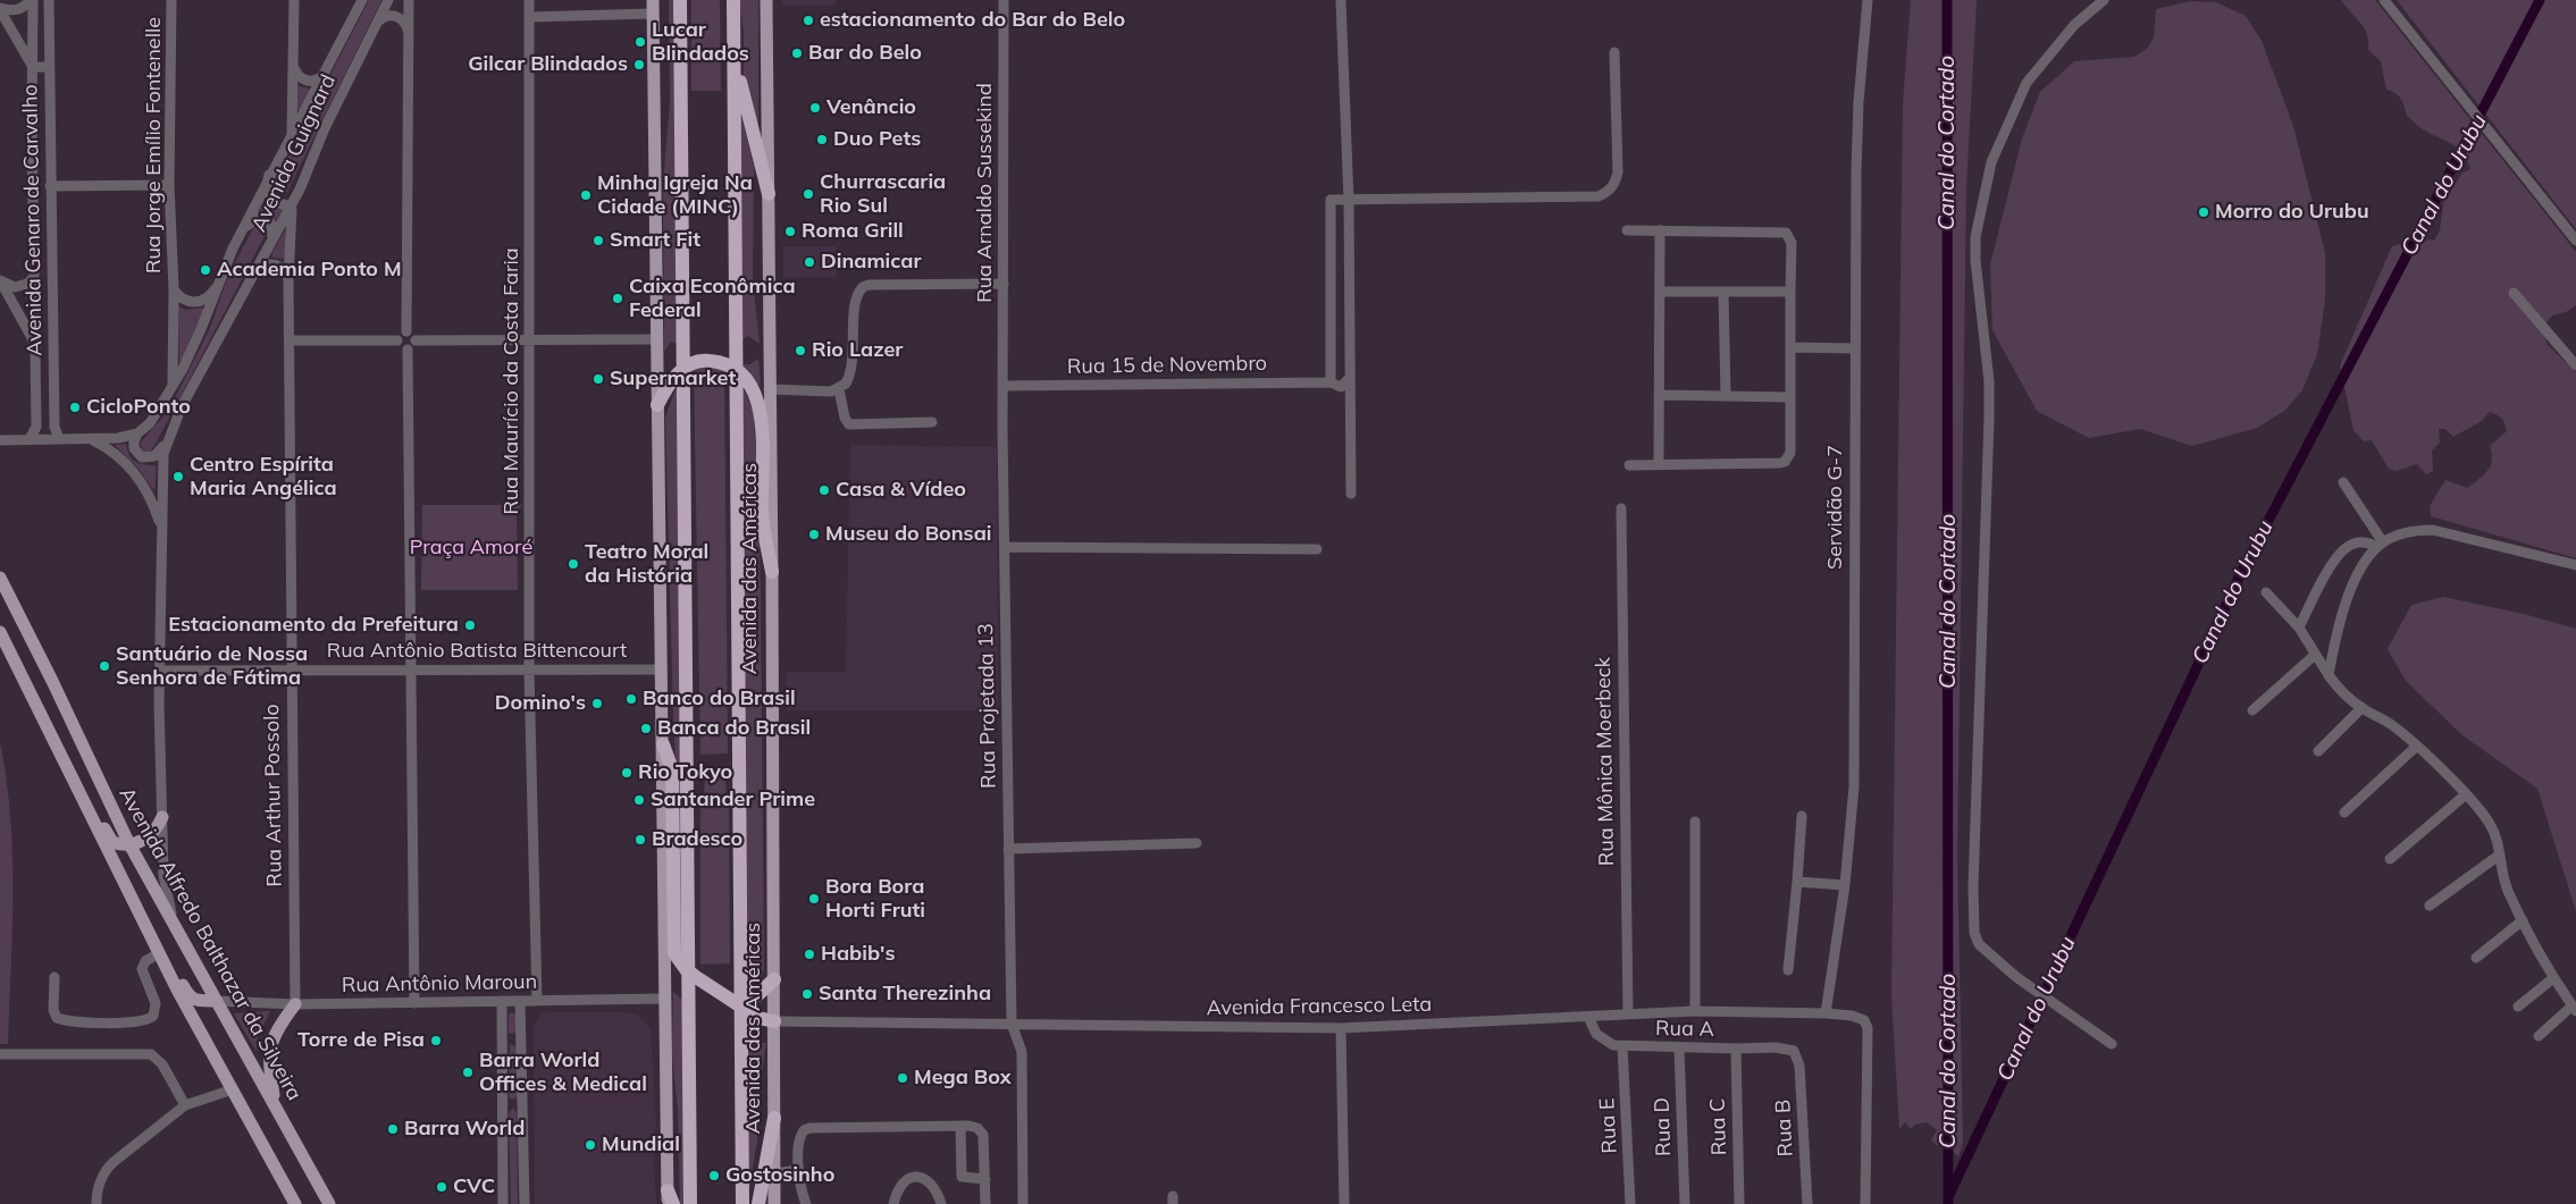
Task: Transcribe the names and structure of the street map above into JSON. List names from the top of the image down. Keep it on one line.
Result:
{"streets":{"highway":["Avenida das Américas"],"main road":["Avenida Alfredo Balthazar da Silveira"],"street":["Rua Jorge Emílio Fontenelle","Avenida Guignard","Rua Arnaldo Sussekind","Avenida Genaro de Carvalho","Rua 15 de Novembro","Rua Maurício da Costa Faria","Servidão G-7","Rua Antônio Batista Bittencourt","Rua Projetada 13","Rua Mônica Moerbeck","Rua Arthur Possolo","Rua Antônio Maroun","Avenida Francesco Leta","Rua A","Rua E","Rua D","Rua C","Rua B"]},"crossings":[["Rua Jorge Emílio Fontenelle","Avenida Guignard"],["Avenida Guignard","Rua Antônio Batista Bittencourt"],["Avenida Guignard","Rua Arthur Possolo"],["Avenida Guignard","Avenida Alfredo Balthazar da Silveira"],["Rua Arnaldo Sussekind","Rua 15 de Novembro"],["Rua Arnaldo Sussekind","Rua Projetada 13"],["Rua 15 de Novembro","Rua Projetada 13"],["Rua Maurício da Costa Faria","Rua Antônio Batista Bittencourt"],["Rua Maurício da Costa Faria","Rua Antônio Maroun"],["Servidão G-7","Avenida Francesco Leta"],["Avenida das Américas","Avenida Francesco Leta"],["Rua Antônio Batista Bittencourt","Rua Arthur Possolo"],["Rua Projetada 13","Avenida Francesco Leta"],["Rua Mônica Moerbeck","Avenida Francesco Leta"],["Rua Arthur Possolo","Rua Antônio Maroun"],["Avenida Alfredo Balthazar da Silveira","Rua Antônio Maroun"],["Avenida Francesco Leta","Rua A"],["Rua A","Rua E"],["Rua A","Rua D"],["Rua A","Rua C"],["Rua A","Rua B"]],"water":["Canal do Cortado","Canal do Urubu"],"parks":["Praça Amoré"],"places":["estacionamento do Bar do Belo","Lucar Blindados","Bar do Belo","Gilcar Blindados","Venâncio","Duo Pets","Churrascaria Rio Sul","Minha Igreja Na Cidade (MINC)","Morro do Urubu","Roma Grill","Smart Fit","Dinamicar","Academia Ponto M","Caixa Econômica Federal","Rio Lazer","Supermarket","CicloPonto","Centro Espírita Maria Angélica","Casa & Vídeo","Museu do Bonsai","Teatro Moral da História","Estacionamento da Prefeitura","Santuário de Nossa Senhora de Fátima","Banco do Brasil","Domino's","Banca do Brasil","Rio Tokyo","Santander Prime","Bradesco","Bora Bora Horti Fruti","Habib's","Santa Therezinha","Torre de Pisa","Barra World Offices & Medical","Mega Box","Barra World","Mundial","Gostosinho","CVC"]}
